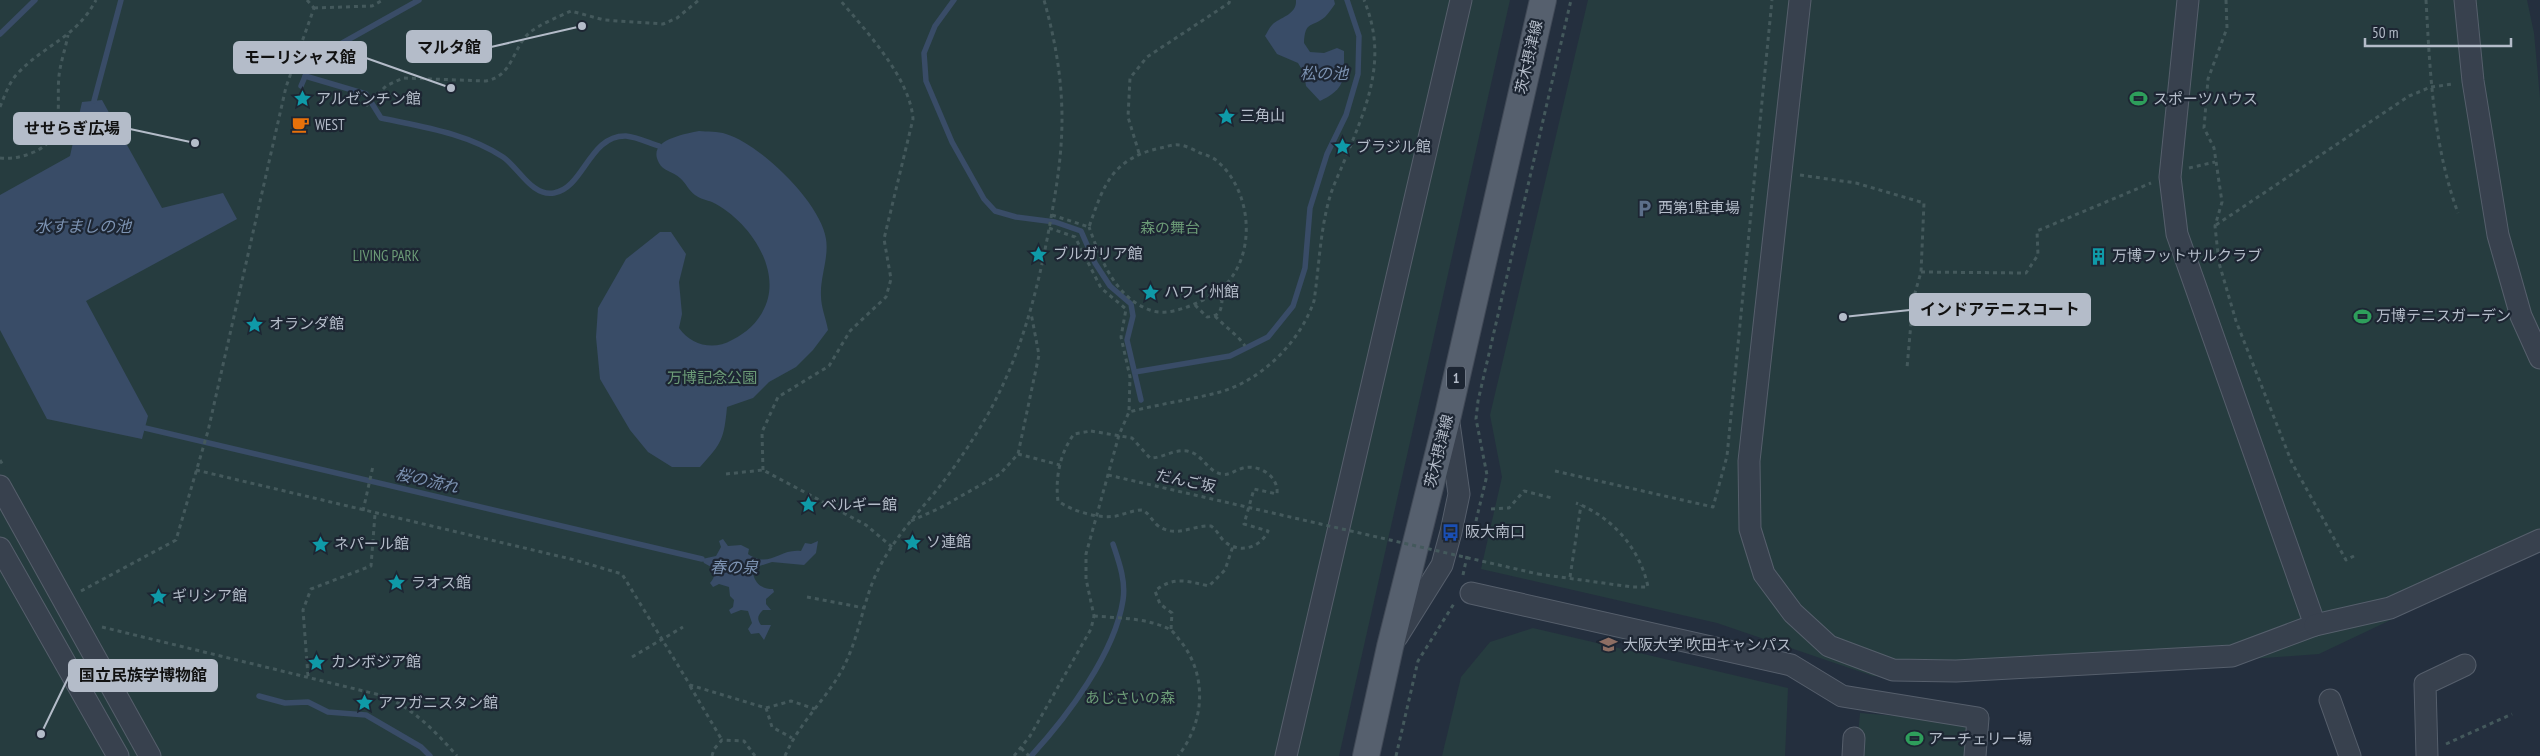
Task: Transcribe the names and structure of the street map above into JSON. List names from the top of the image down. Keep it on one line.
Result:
{"streets":{"main road":["茨木摂津線","1"],"path":["だんご坂"]},"water":["松の池","水すましの池","桜の流れ","春の泉"],"parks":["森の舞台","LIVING PARK","万博記念公園","あじさいの森"],"places":{"other":["マルタ館","モーリシャス館","せせらぎ広場","インドアテニスコート","国立民族学博物館"],"place":["アルゼンチン館","三角山","ブラジル館","ブルガリア館","ハワイ州館","オランダ館","ベルギー館","ソ連館","ネパール館","ラオス館","ギリシア館","カンボジア館","アフガニスタン館"],"sports":["スポーツハウス","万博テニスガーデン","アーチェリー場"],"cafe":["WEST"],"parking":["西第1駐車場"],"building":["万博フットサルクラブ"],"bus stop":["阪大南口"],"school or university":["大阪大学 吹田キャンパス"]},"scale_bar":"50 m"}
